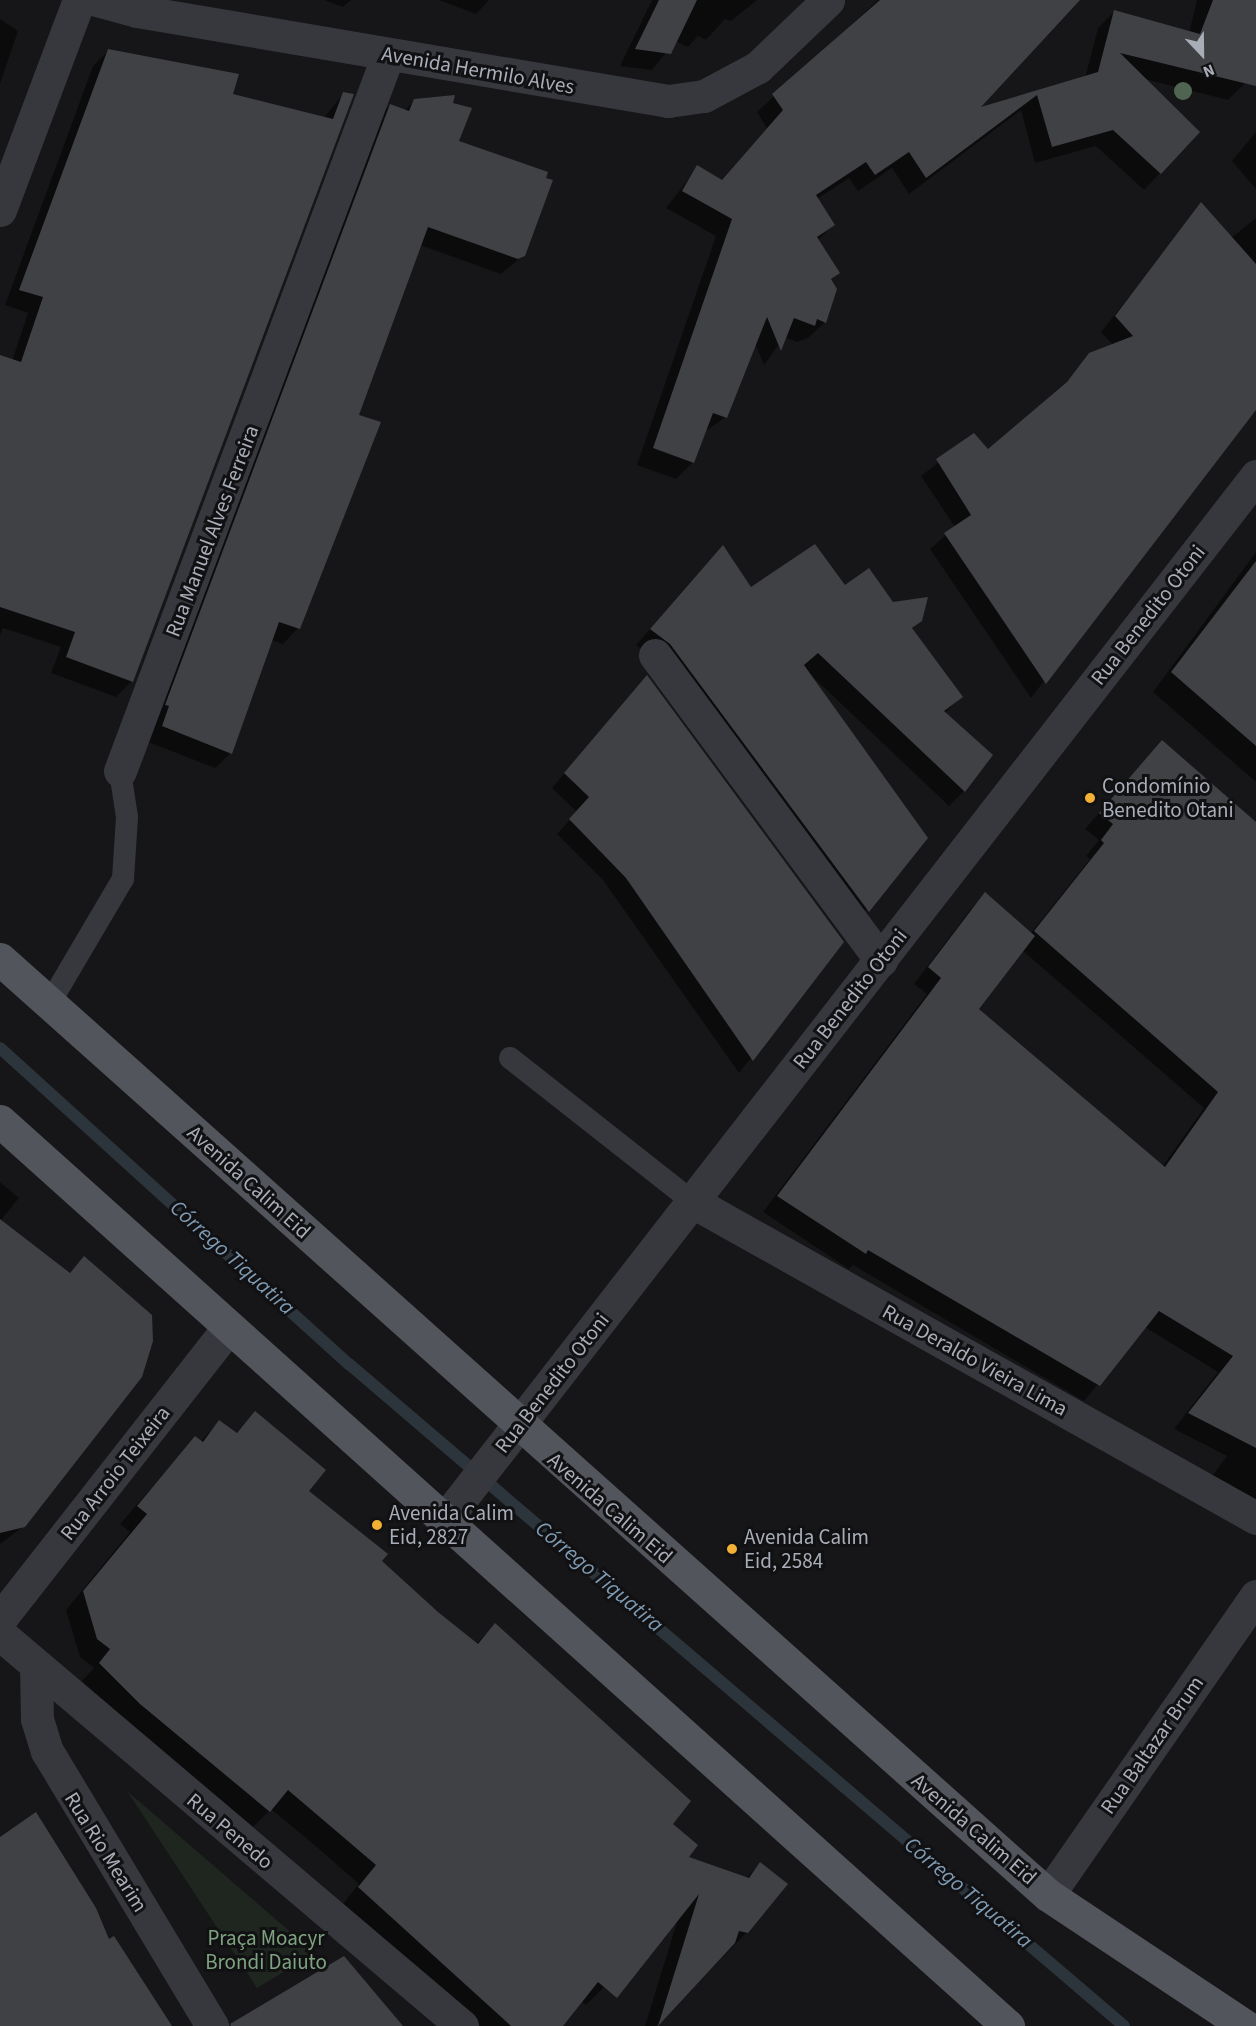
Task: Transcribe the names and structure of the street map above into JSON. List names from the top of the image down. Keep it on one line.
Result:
{"streets":{"main road":["Avenida Calim Eid"],"street":["Avenida Hermilo Alves","Rua Manuel Alves Ferreira","Rua Benedito Otoni","Rua Deraldo Vieira Lima","Rua Arroio Teixeira","Rua Baltazar Brum","Rua Penedo","Rua Rio Mearim"]},"crossings":[["Avenida Hermilo Alves","Rua Manuel Alves Ferreira"],["Rua Manuel Alves Ferreira","Avenida Calim Eid"],["Rua Benedito Otoni","Avenida Calim Eid"],["Rua Benedito Otoni","Rua Deraldo Vieira Lima"],["Avenida Calim Eid","Rua Baltazar Brum"],["Rua Penedo","Rua Rio Mearim"]],"water":["Córrego Tiquatira"],"parks":["Praça Moacyr Brondi Daiuto"],"places":["Condomínio Benedito Otani","Avenida Calim Eid, 2827","Avenida Calim Eid, 2584"],"north":"bottom"}
